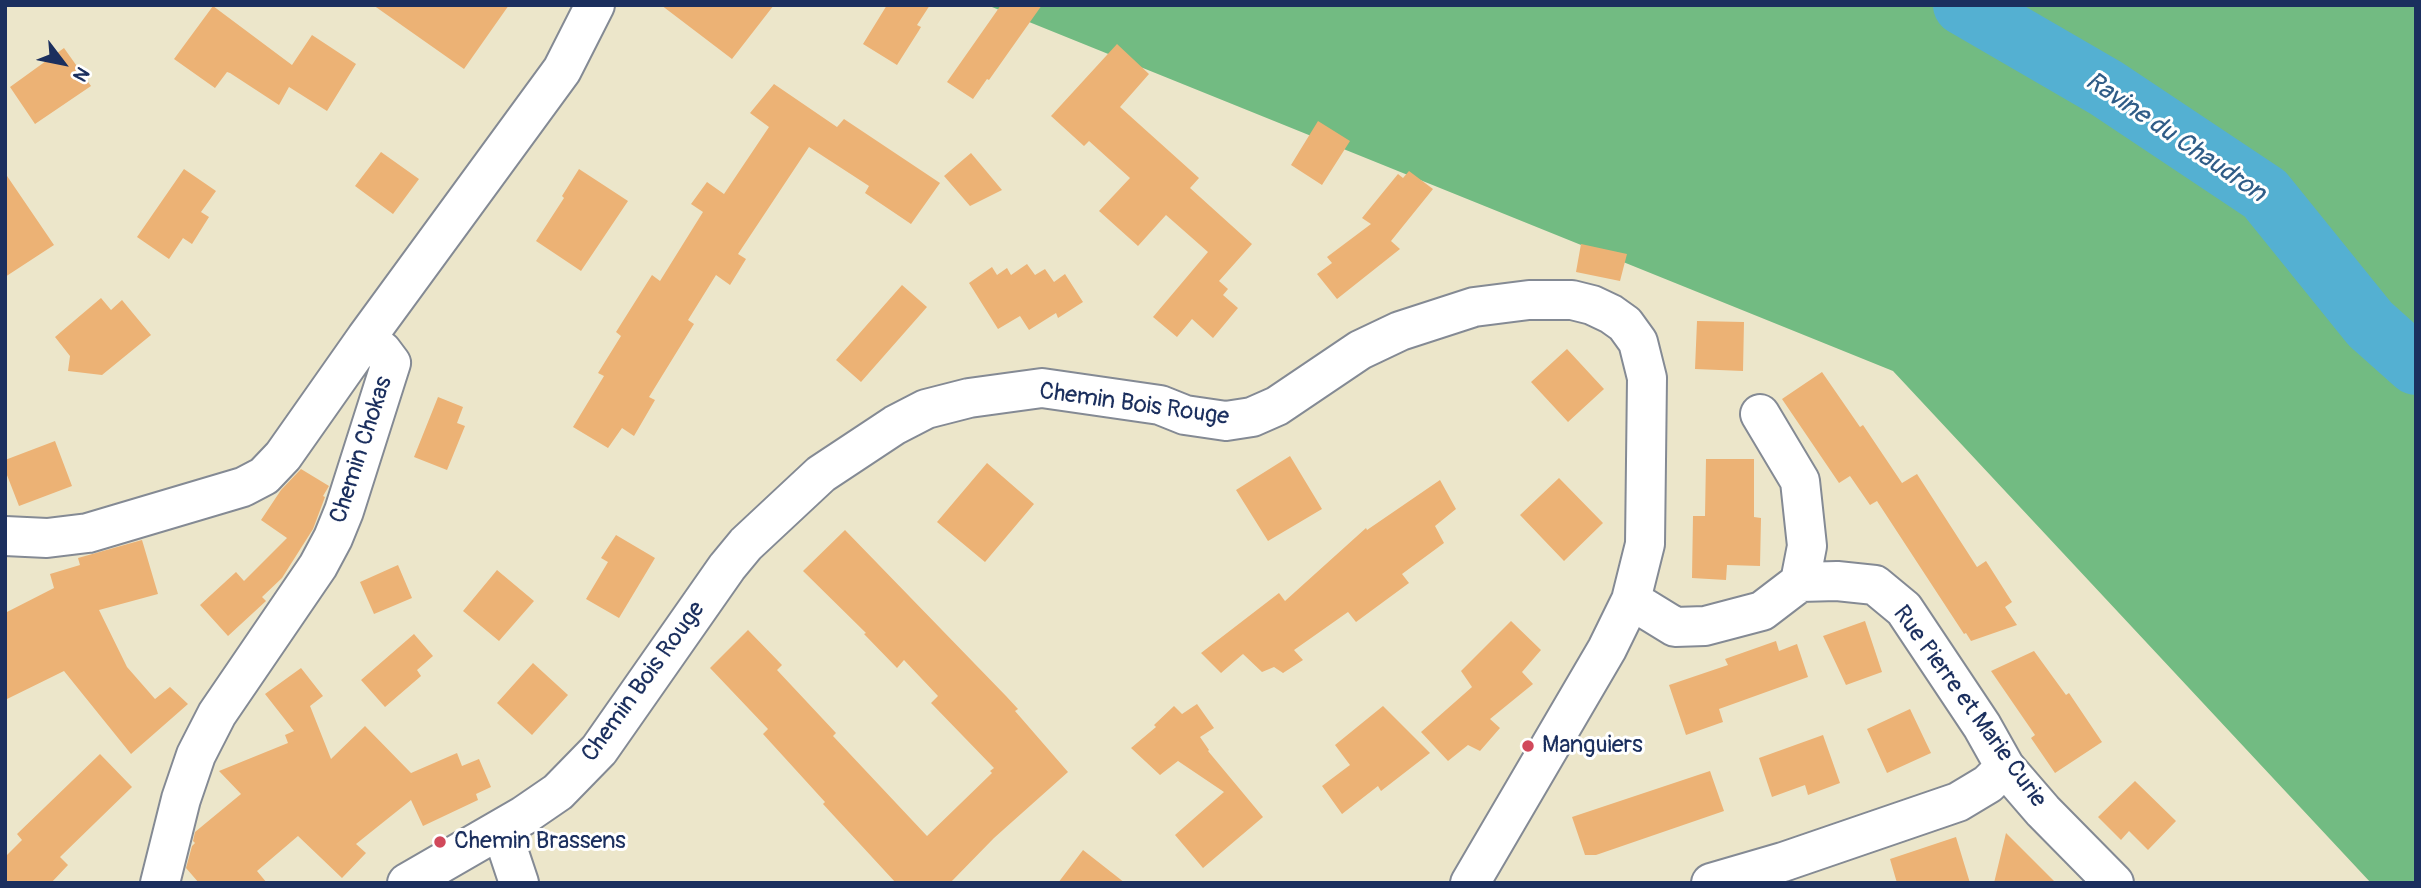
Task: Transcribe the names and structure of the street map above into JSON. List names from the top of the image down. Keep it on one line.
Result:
{"streets":{"street":["Chemin Bois Rouge","Chemin Chokas","Rue Pierre et Marie Curie"]},"water":["Ravine du Chaudron"],"places":["Manguiers","Chemin Brassens"],"north":"bottom right"}
